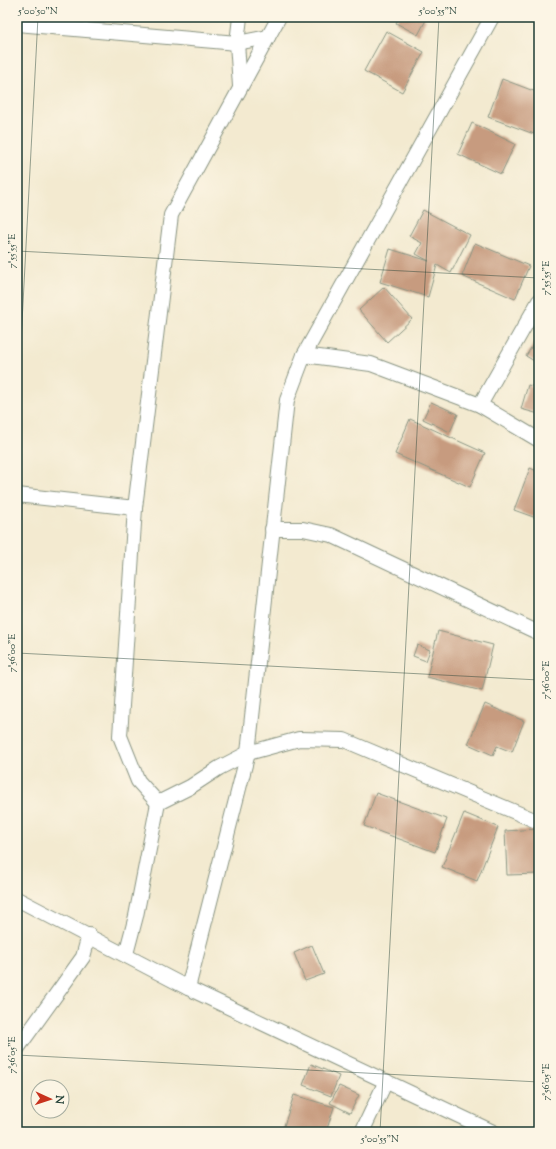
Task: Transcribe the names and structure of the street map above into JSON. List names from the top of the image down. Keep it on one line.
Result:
{"north":"right","coordinates":["5°00'50\"N","5°00'55\"N","7°55'55\"E","7°56'00\"E","7°56'05\"E"]}
